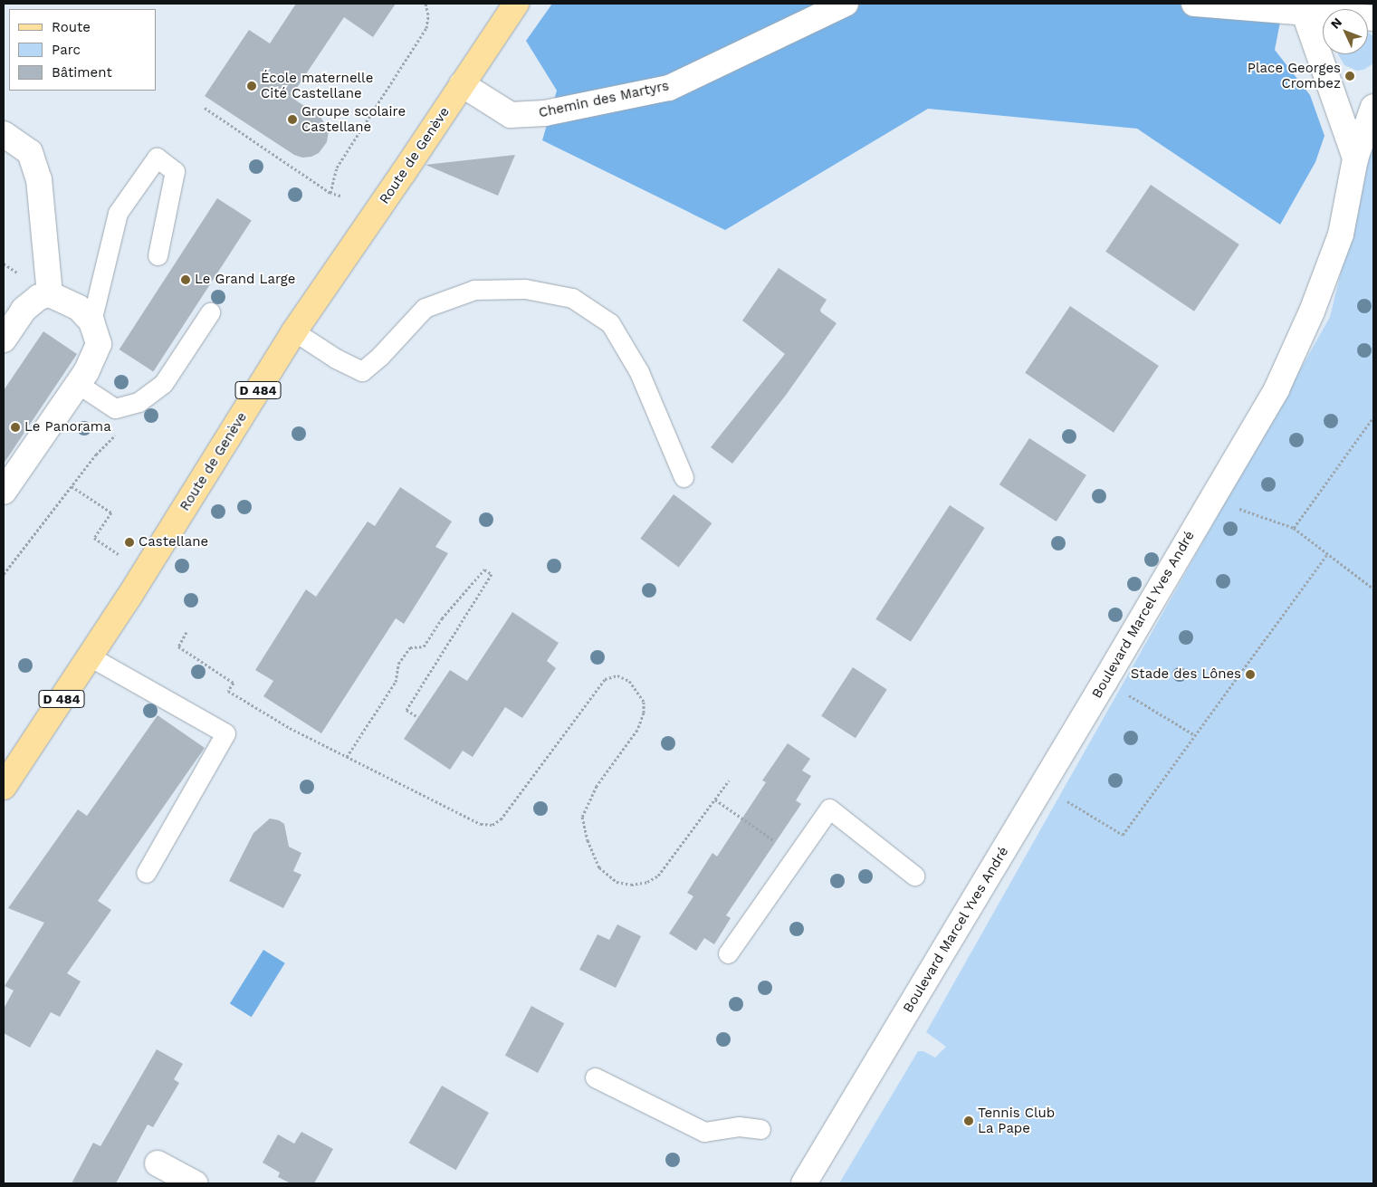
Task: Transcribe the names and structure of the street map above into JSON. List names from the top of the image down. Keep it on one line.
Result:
{"streets":{"main road":["Route de Genève","D 484"],"street":["Chemin des Martyrs","Boulevard Marcel Yves André"]},"crossings":[["Chemin des Martyrs","Route de Genève"]],"places":["Place Georges Crombez","École maternelle Cité Castellane","Groupe scolaire Castellane","Le Grand Large","Le Panorama","Castellane","Stade des Lônes","Tennis Club La Pape"],"legend":["Route","Parc","Bâtiment"],"north":"top left"}
